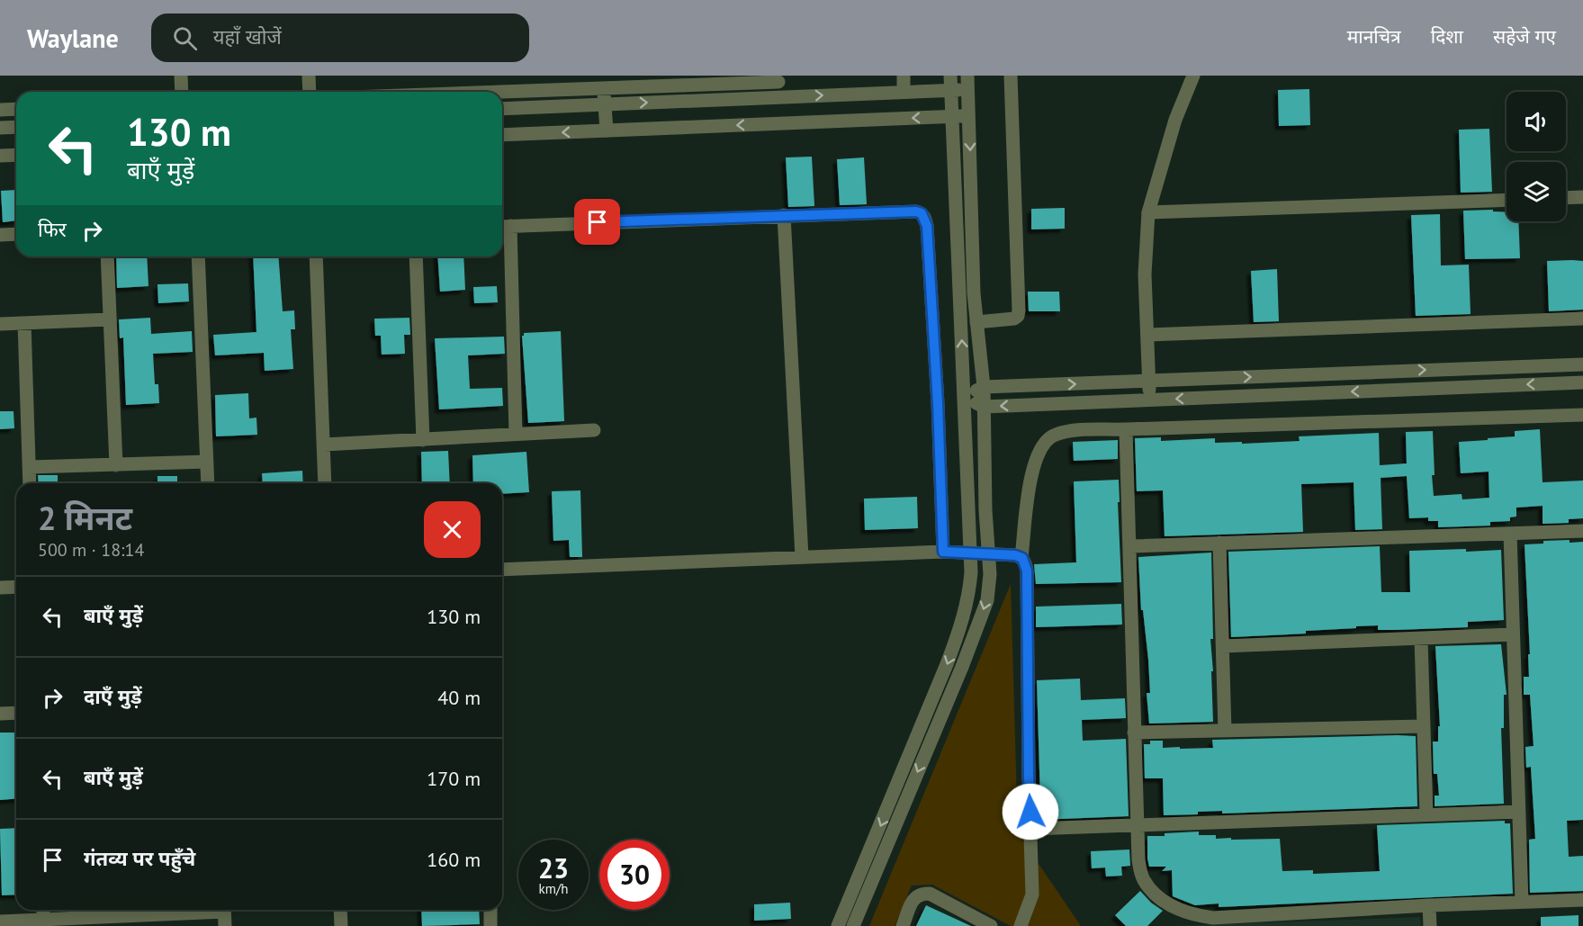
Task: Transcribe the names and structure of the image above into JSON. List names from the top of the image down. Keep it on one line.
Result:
{"page":{"header":"Waylane","search":"यहाँ खोजें","nav":["मानचित्र","दिशा","सहेजे गए"],"turn":["130 m","बाएँ मुड़ें"],"then":"फिर","heading":["2 मिनट","500 m · 18:14"],"list":[{"name":"बाएँ मुड़ें","value":"130 m"},{"name":"दाएँ मुड़ें","value":"40 m"},{"name":"बाएँ मुड़ें","value":"170 m"},{"name":"गंतव्य पर पहुँचे","value":"160 m"}],"speed":"23 km/h","limit":"30"}}
